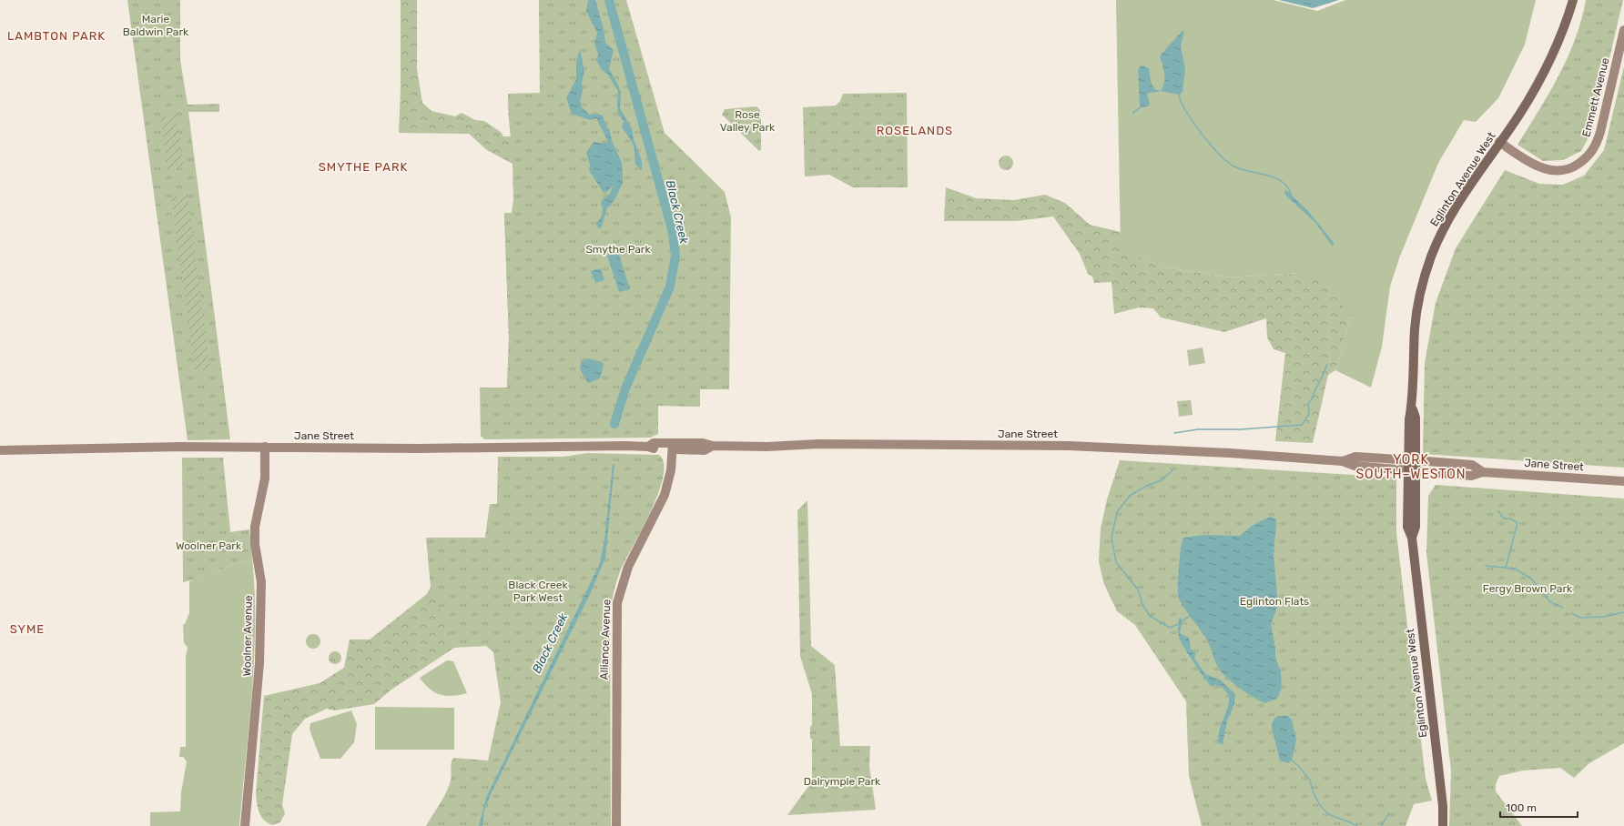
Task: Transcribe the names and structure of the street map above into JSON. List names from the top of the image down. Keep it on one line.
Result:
{"streets":{"main road":["Emmett Avenue","Eglinton Avenue West","Jane Street","Woolner Avenue","Alliance Avenue"]},"crossings":[["Emmett Avenue","Eglinton Avenue West"],["Eglinton Avenue West","Jane Street"],["Jane Street","Woolner Avenue"],["Jane Street","Alliance Avenue"]],"districts":["LAMBTON PARK","ROSELANDS","SMYTHE PARK","YORK SOUTH–WESTON","SYME"],"water":["Black Creek"],"parks":["Marie Baldwin Park","Rose Valley Park","Smythe Park","Woolner Park","Black Creek Park West","Fergy Brown Park","Eglinton Flats","Dalrymple Park"],"scale_bar":"100 m"}
